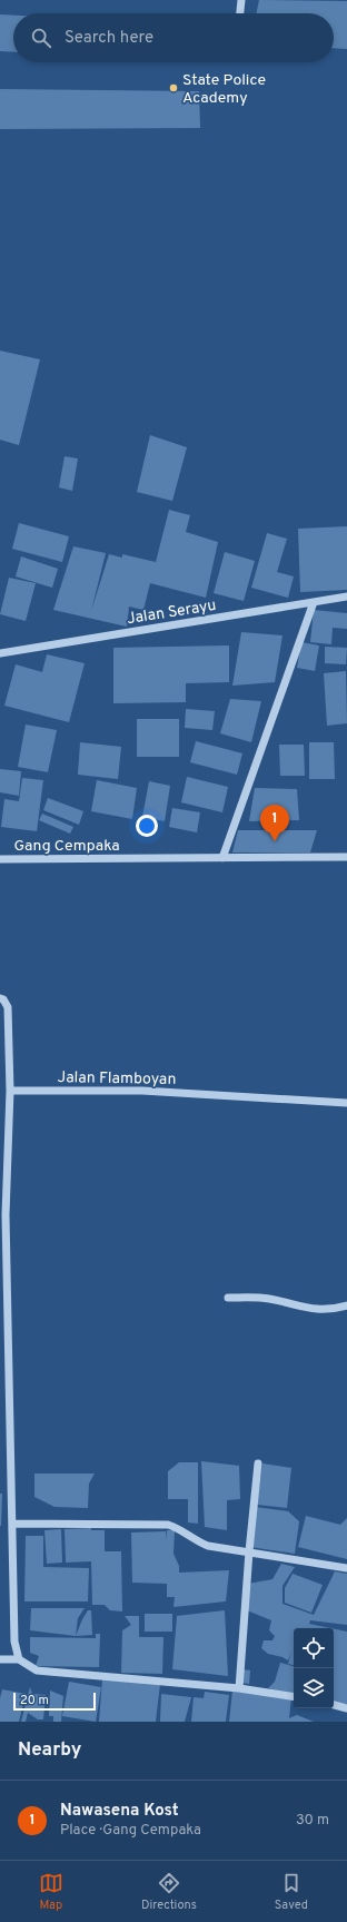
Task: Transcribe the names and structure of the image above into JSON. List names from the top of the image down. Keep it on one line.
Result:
{"streets":{"street":["Jalan Serayu","Gang Cempaka","Jalan Flamboyan"]},"places":["State Police Academy"],"scale_bar":"20 m","page":{"search":"Search here","pins":"1","scale":"20 m","heading":"Nearby","list":[{"mark":"1","name":"Nawasena Kost","note":"Place · Gang Cempaka","value":"30 m"}],"nav":["Map","Directions","Saved"]}}
